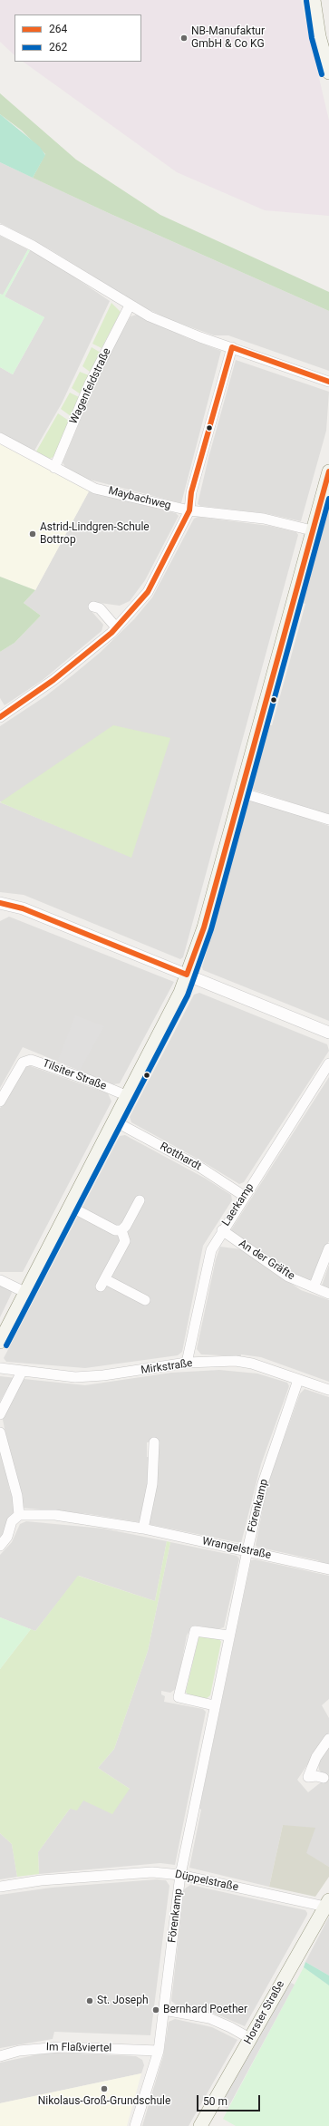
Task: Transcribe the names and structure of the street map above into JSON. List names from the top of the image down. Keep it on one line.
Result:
{"streets":{"main road":["Horster Straße"],"street":["Wagenfeldstraße","Maybachweg","Tilsiter Straße","Rotthardt","Laerkamp","An der Gräfte","Mirkstraße","Förenkamp","Wrangelstraße","Düppelstraße","Im Flaßviertel"]},"crossings":[["Wagenfeldstraße","Maybachweg"],["Rotthardt","Laerkamp"],["Laerkamp","An der Gräfte"],["Laerkamp","Mirkstraße"],["Mirkstraße","Förenkamp"],["Förenkamp","Wrangelstraße"],["Förenkamp","Düppelstraße"],["Förenkamp","Im Flaßviertel"],["Düppelstraße","Horster Straße"]],"places":["NB-Manufaktur GmbH & Co KG","Astrid-Lindgren-Schule Bottrop","St. Joseph","Bernhard Poether","Nikolaus-Groß-Grundschule"],"lines":["transit line 262","transit line 264"],"legend":["264","262"],"scale_bar":"50 m"}
